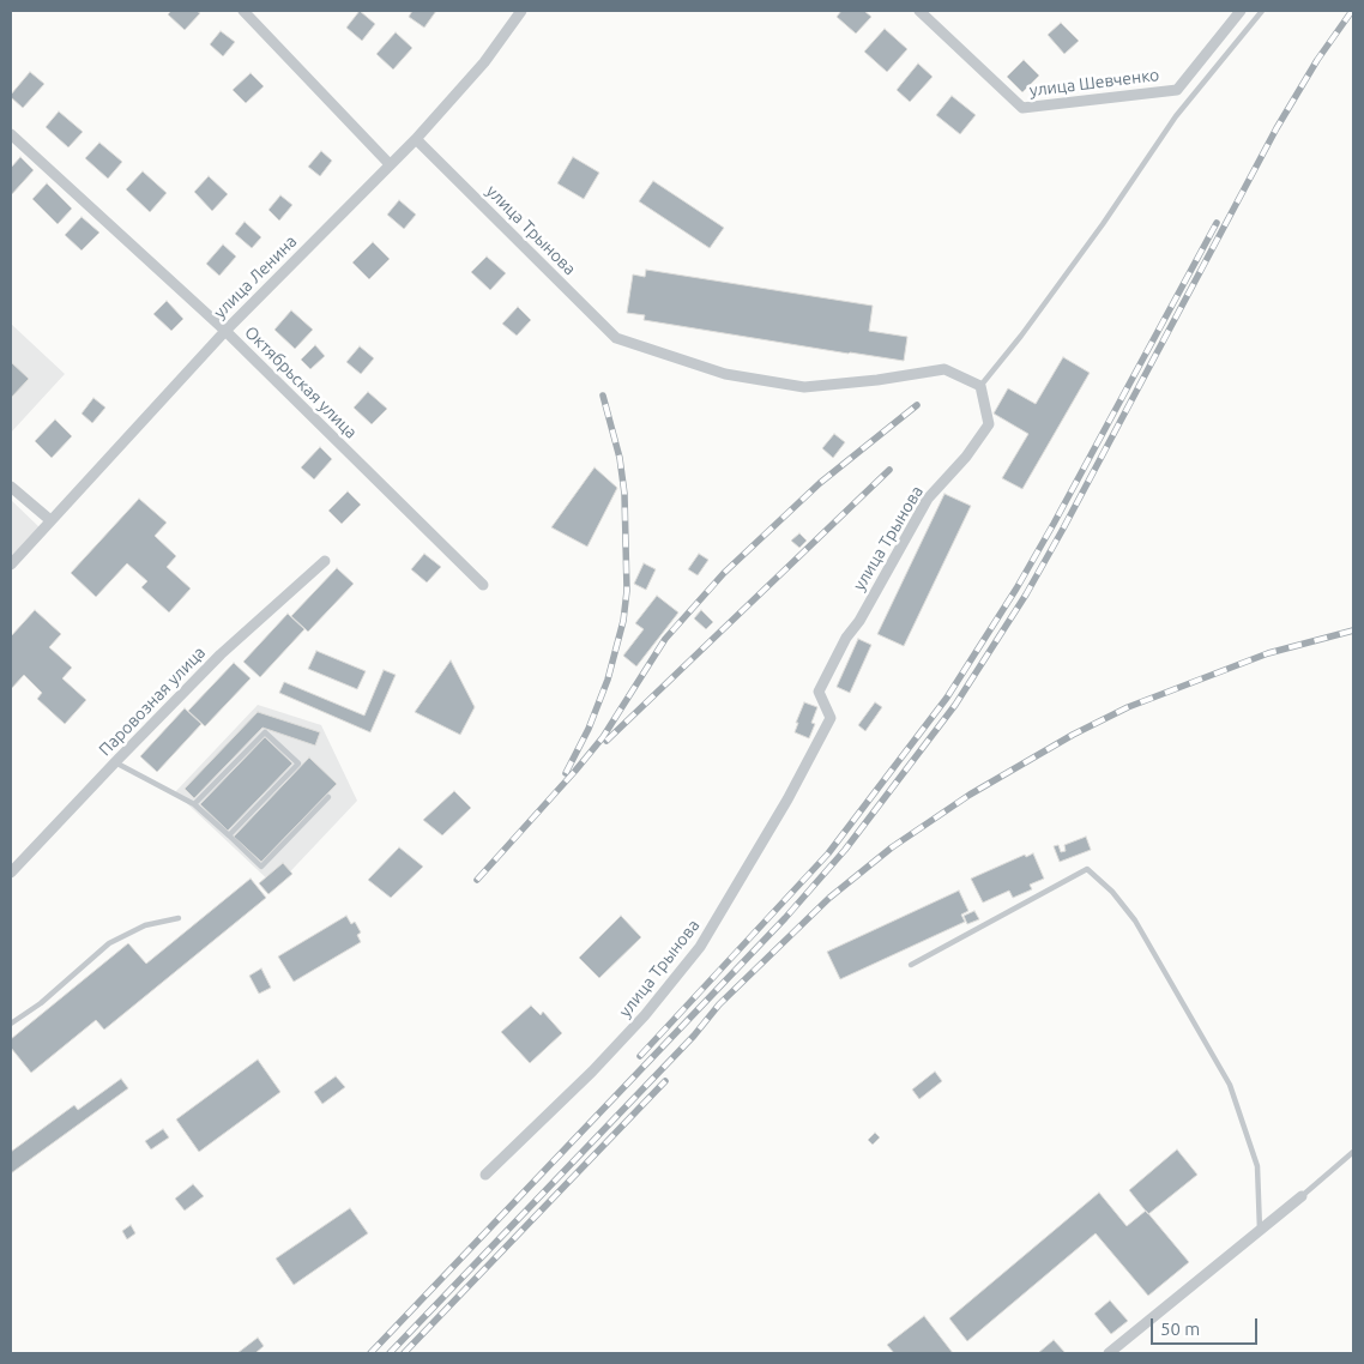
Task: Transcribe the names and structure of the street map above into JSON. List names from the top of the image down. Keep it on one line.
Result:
{"streets":{"street":["улица Шевченко","улица Трынова","улица Ленина","Октябрьская улица","Паровозная улица"]},"crossings":[["улица Трынова","улица Ленина"],["улица Ленина","Октябрьская улица"]],"scale_bar":"50 m"}
